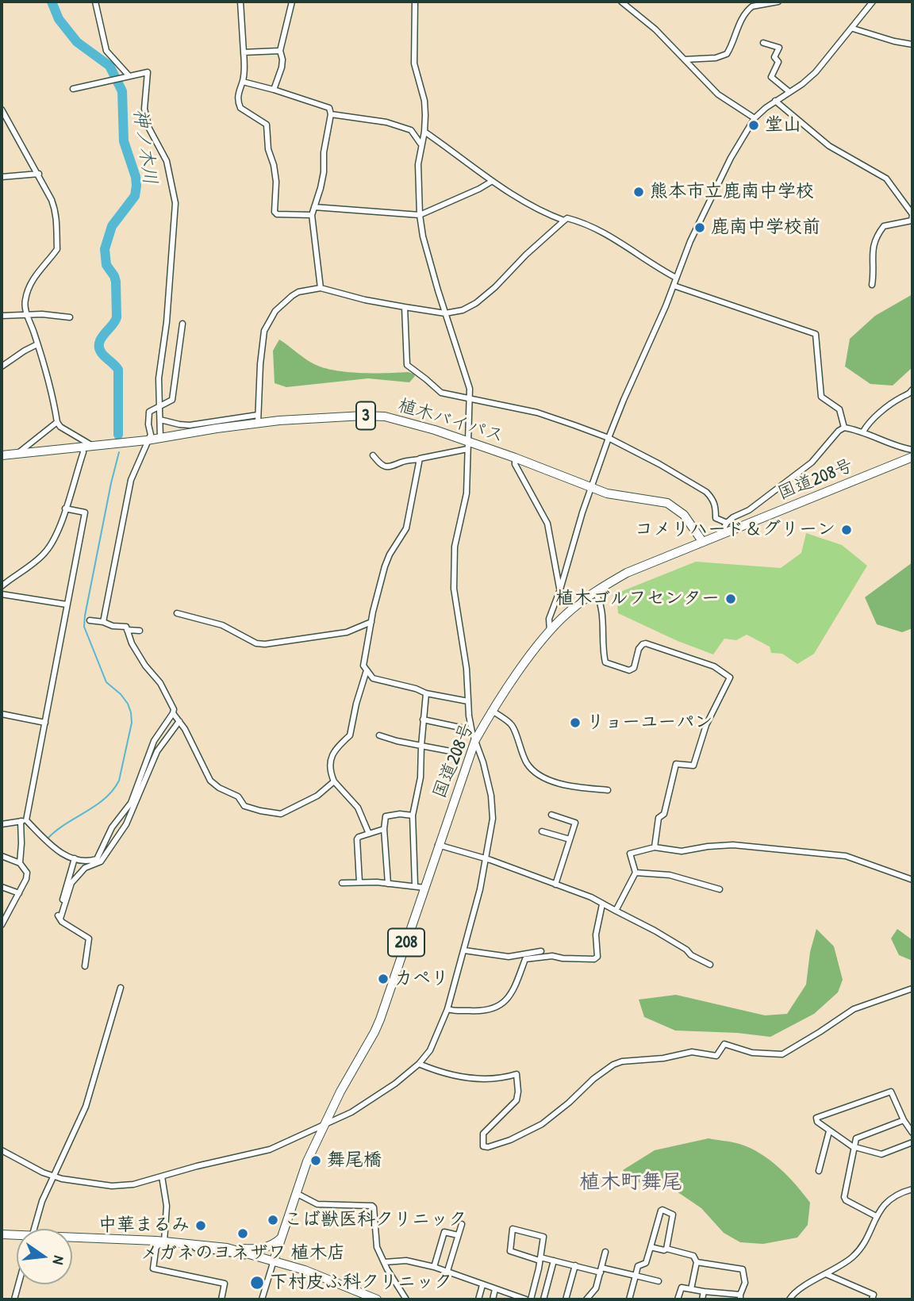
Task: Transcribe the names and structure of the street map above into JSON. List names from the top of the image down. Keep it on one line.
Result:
{"streets":{"highway":["3","植木バイパス","国道208号","208"]},"crossings":[["植木バイパス","国道208号"]],"districts":["植木町舞尾"],"water":["神ノ木川"],"places":["堂山","熊本市立鹿南中学校","鹿南中学校前","コメリハード＆グリーン","植木ゴルフセンター","リョーユーパン","カペリ","舞尾橋","こば獣医科クリニック","中華まるみ","メガネのヨネザワ 植木店","下村皮ふ科クリニック"],"north":"right"}
